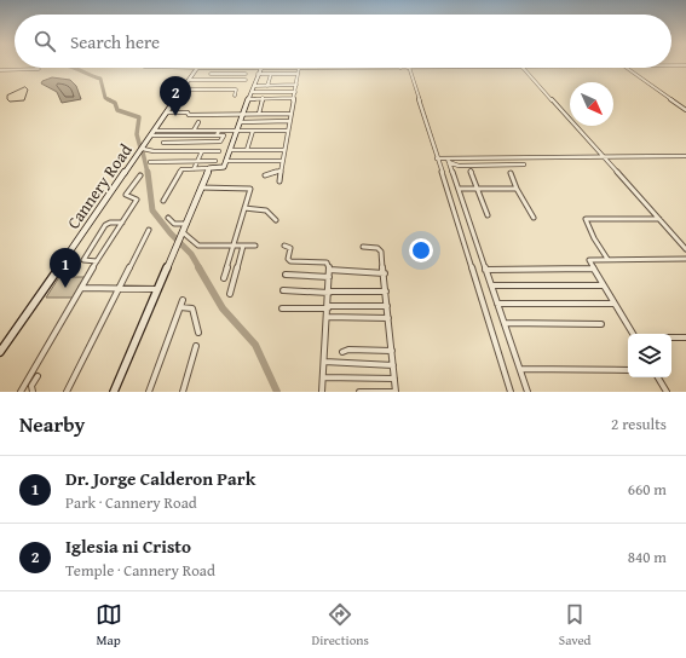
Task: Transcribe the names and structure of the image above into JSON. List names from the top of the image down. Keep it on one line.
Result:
{"streets":{"street":["Cannery Road"]},"north":"bottom right","page":{"search":"Search here","pins":["2","1"],"heading":["Nearby","2 results"],"list":[{"mark":"1","name":"Dr. Jorge Calderon Park","note":"Park · Cannery Road","value":"660 m"},{"mark":"2","name":"Iglesia ni Cristo","note":"Temple · Cannery Road","value":"840 m"}],"nav":["Map","Directions","Saved"]}}
